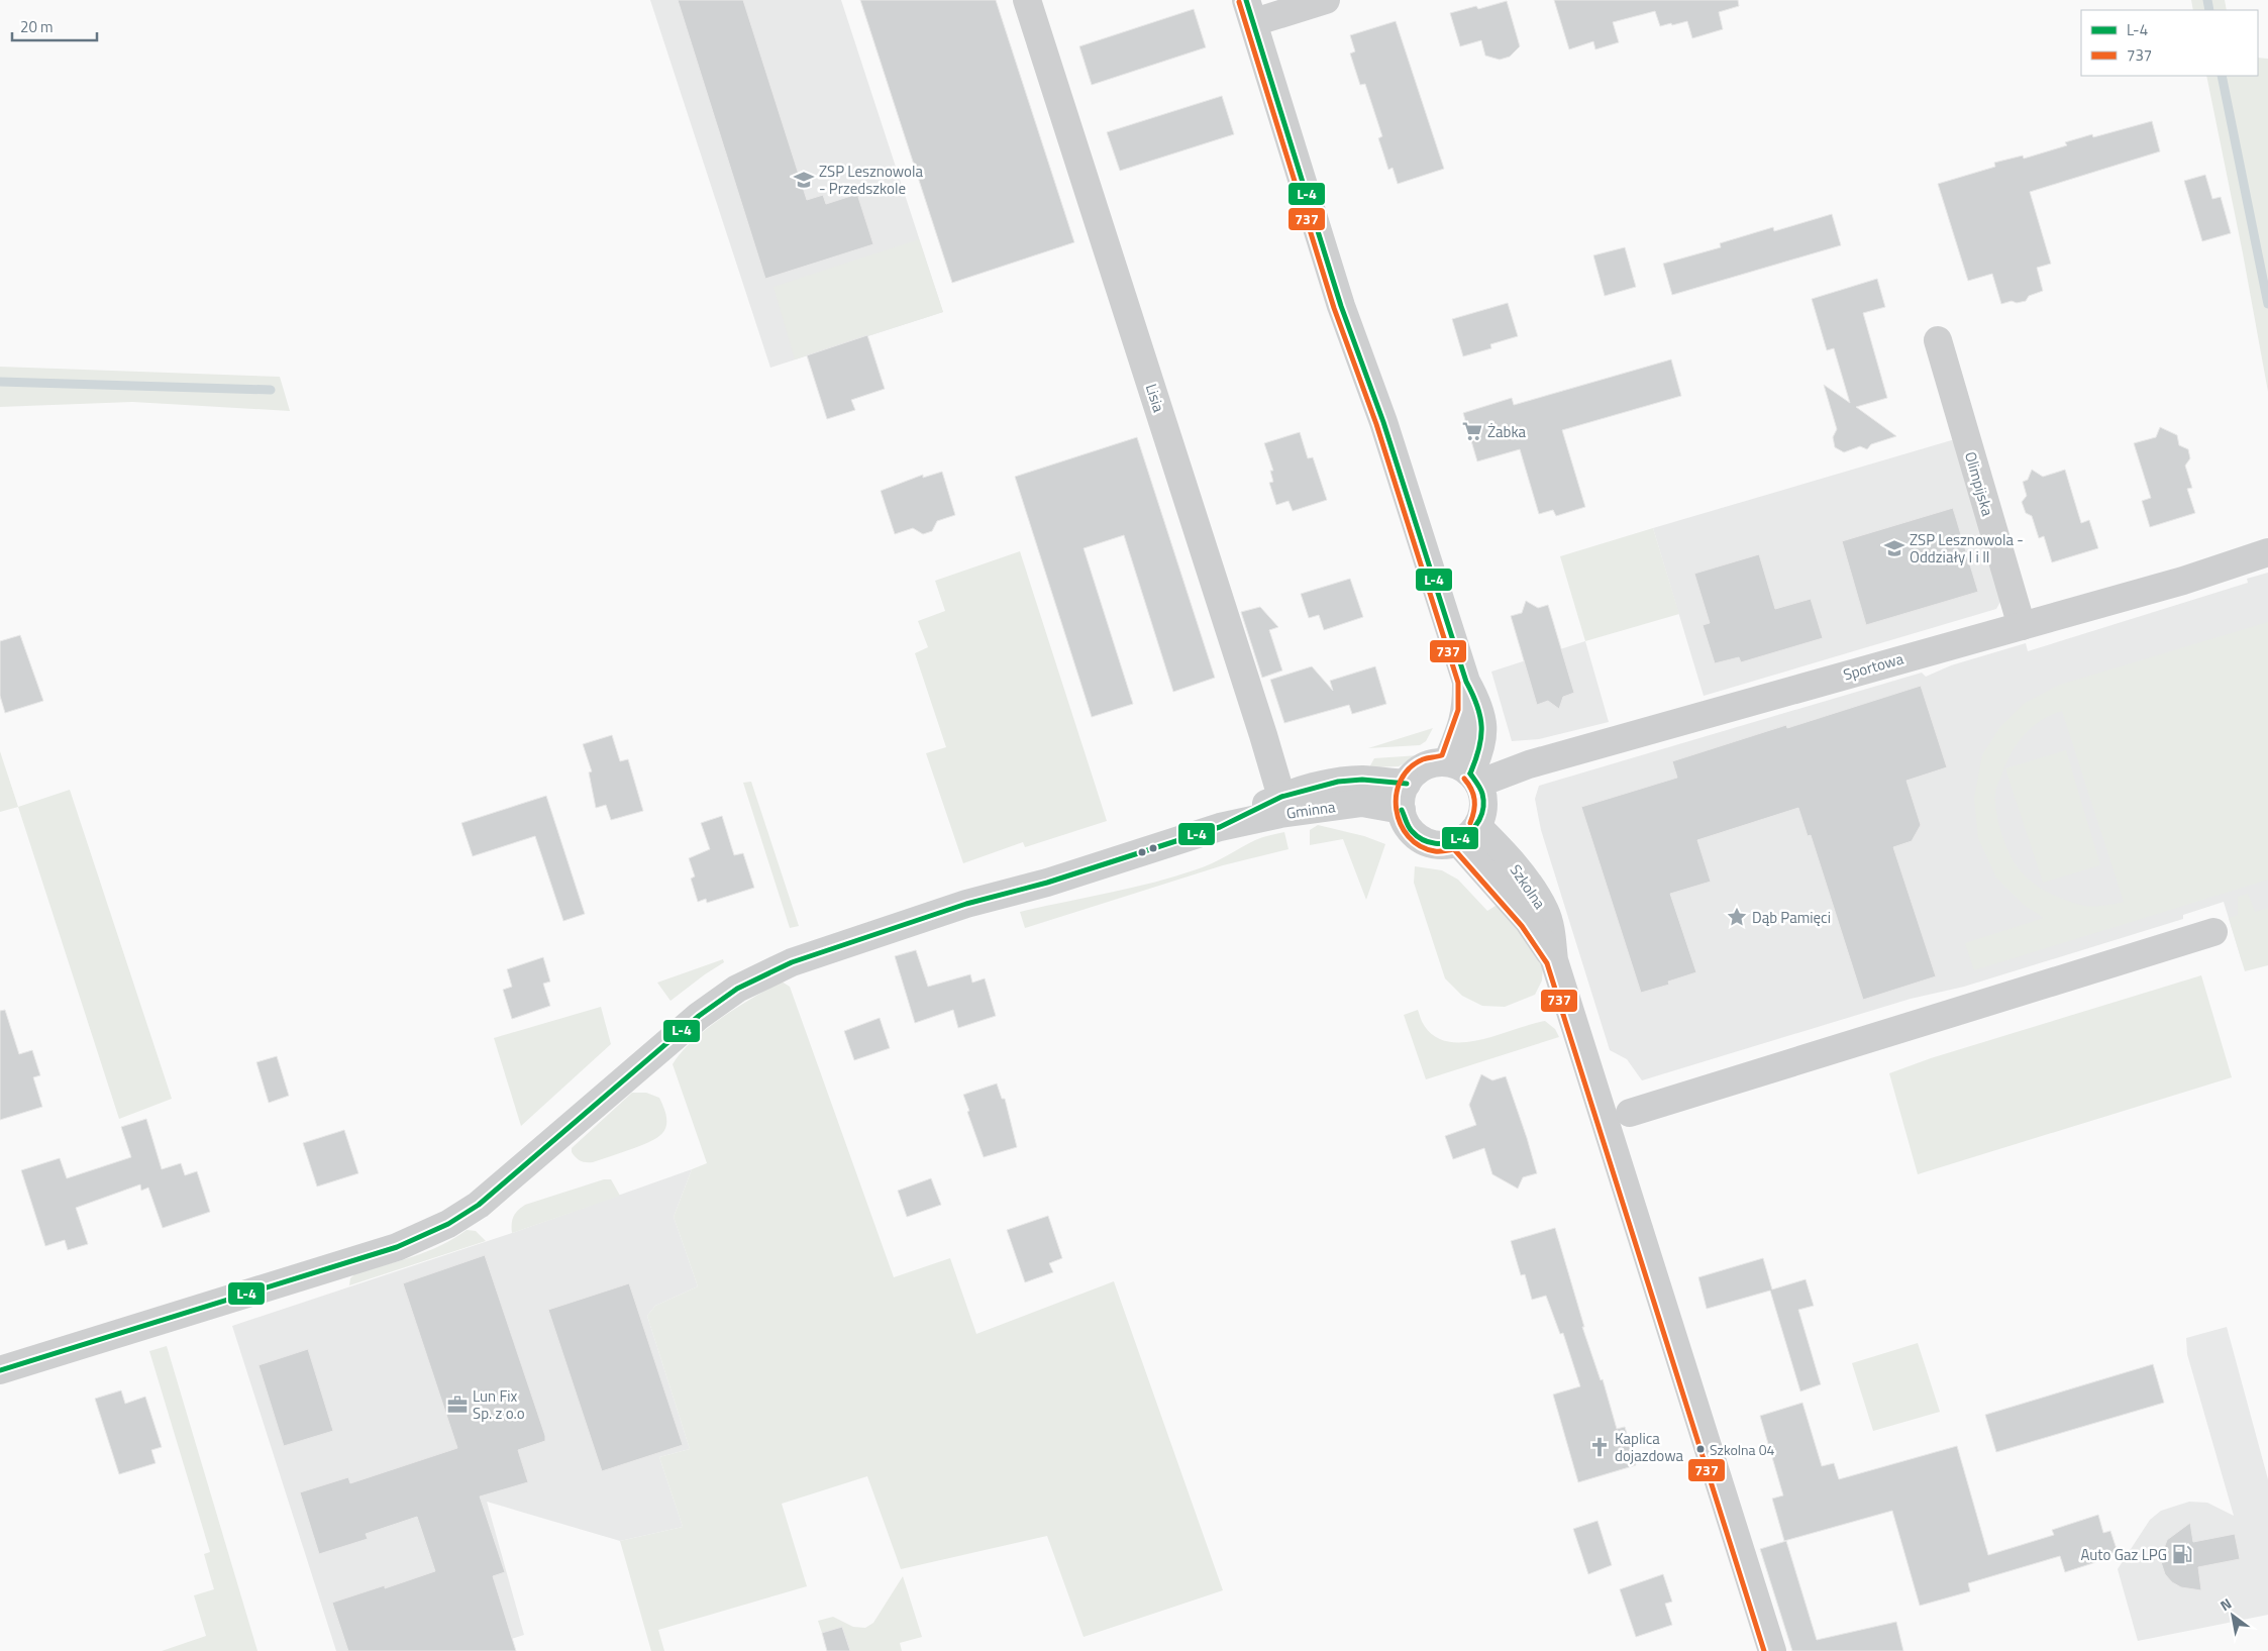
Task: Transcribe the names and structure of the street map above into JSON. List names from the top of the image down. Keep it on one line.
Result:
{"streets":{"street":["Lisia","Olimpijska","Sportowa","Gminna","Szkolna"]},"crossings":[["Lisia","Gminna"],["Olimpijska","Sportowa"],["Sportowa","Gminna"],["Sportowa","Szkolna"],["Gminna","Szkolna"]],"places":{"school or university":["ZSP Lesznowola - Przedszkole","ZSP Lesznowola - Oddziały I i II"],"supermarket":["Żabka"],"place":["Dąb Pamięci"],"office":["Lun Fix Sp. z o.o"],"church":["Kaplica dojazdowa"],"other":["Szkolna 04"],"fuel station":["Auto Gaz LPG"]},"lines":["transit line L-4","transit line 737"],"legend":["L-4","737"],"scale_bar":"20 m","north":"top left"}
